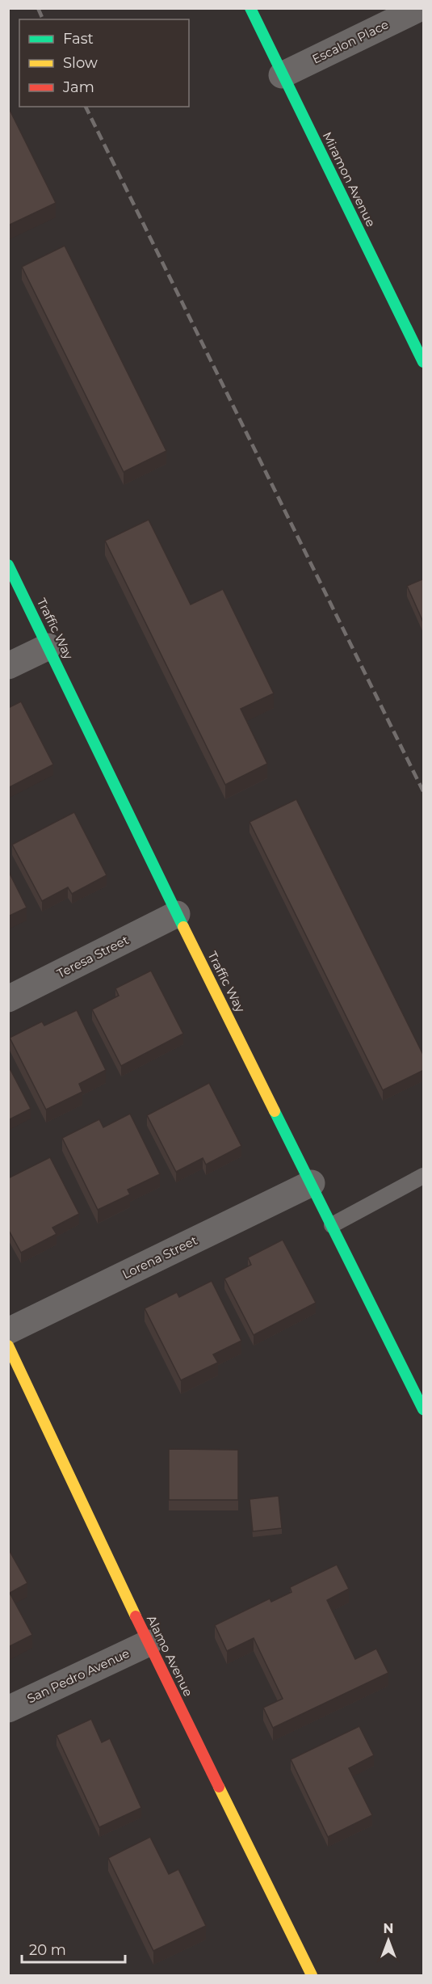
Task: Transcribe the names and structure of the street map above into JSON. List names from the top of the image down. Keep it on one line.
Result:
{"streets":{"street":["Escalon Place","Miramon Avenue","Traffic Way","Teresa Street","Lorena Street","Alamo Avenue","San Pedro Avenue"]},"crossings":[["Escalon Place","Miramon Avenue"],["Traffic Way","Teresa Street"],["Traffic Way","Lorena Street"],["Alamo Avenue","San Pedro Avenue"]],"legend":["Fast","Slow","Jam"],"scale_bar":"20 m","north":"top"}
